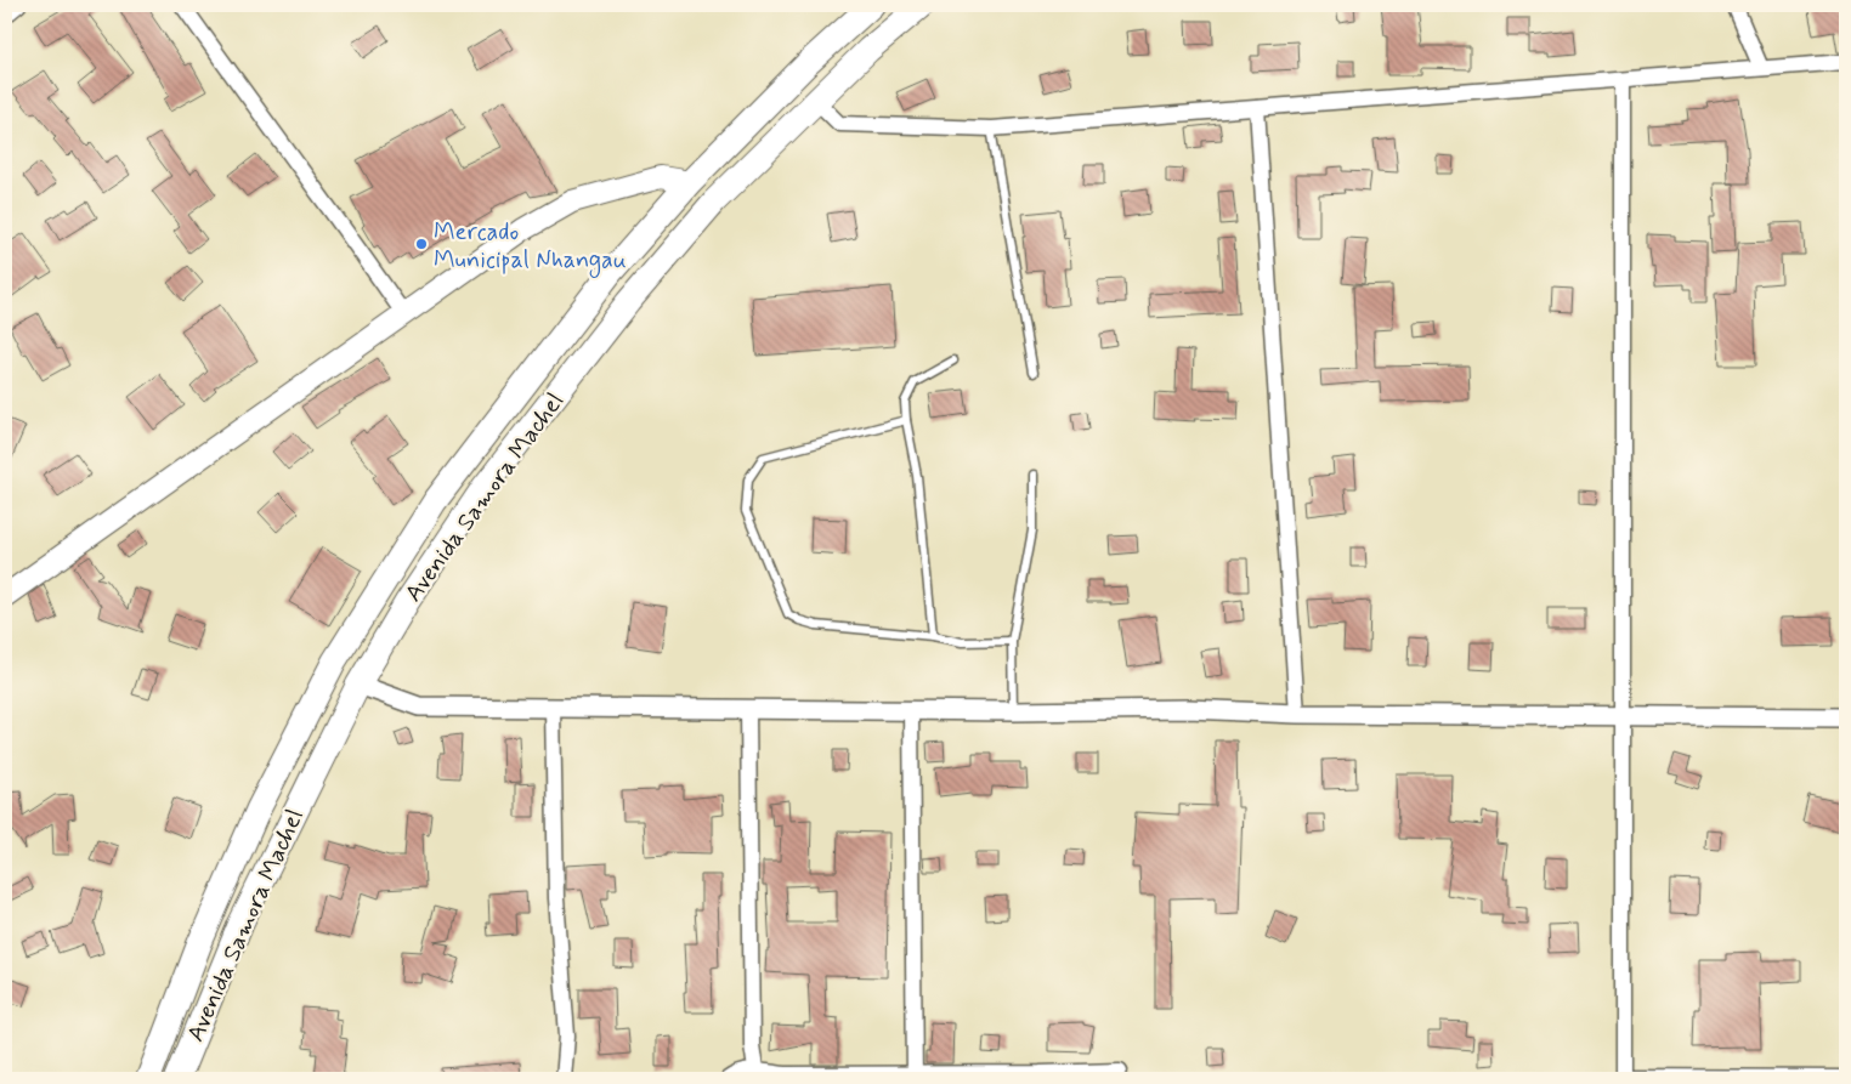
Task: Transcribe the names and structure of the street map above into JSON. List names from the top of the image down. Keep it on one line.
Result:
{"streets":{"highway":["Avenida Samora Machel"]},"places":["Mercado Municipal Nhangau"]}
